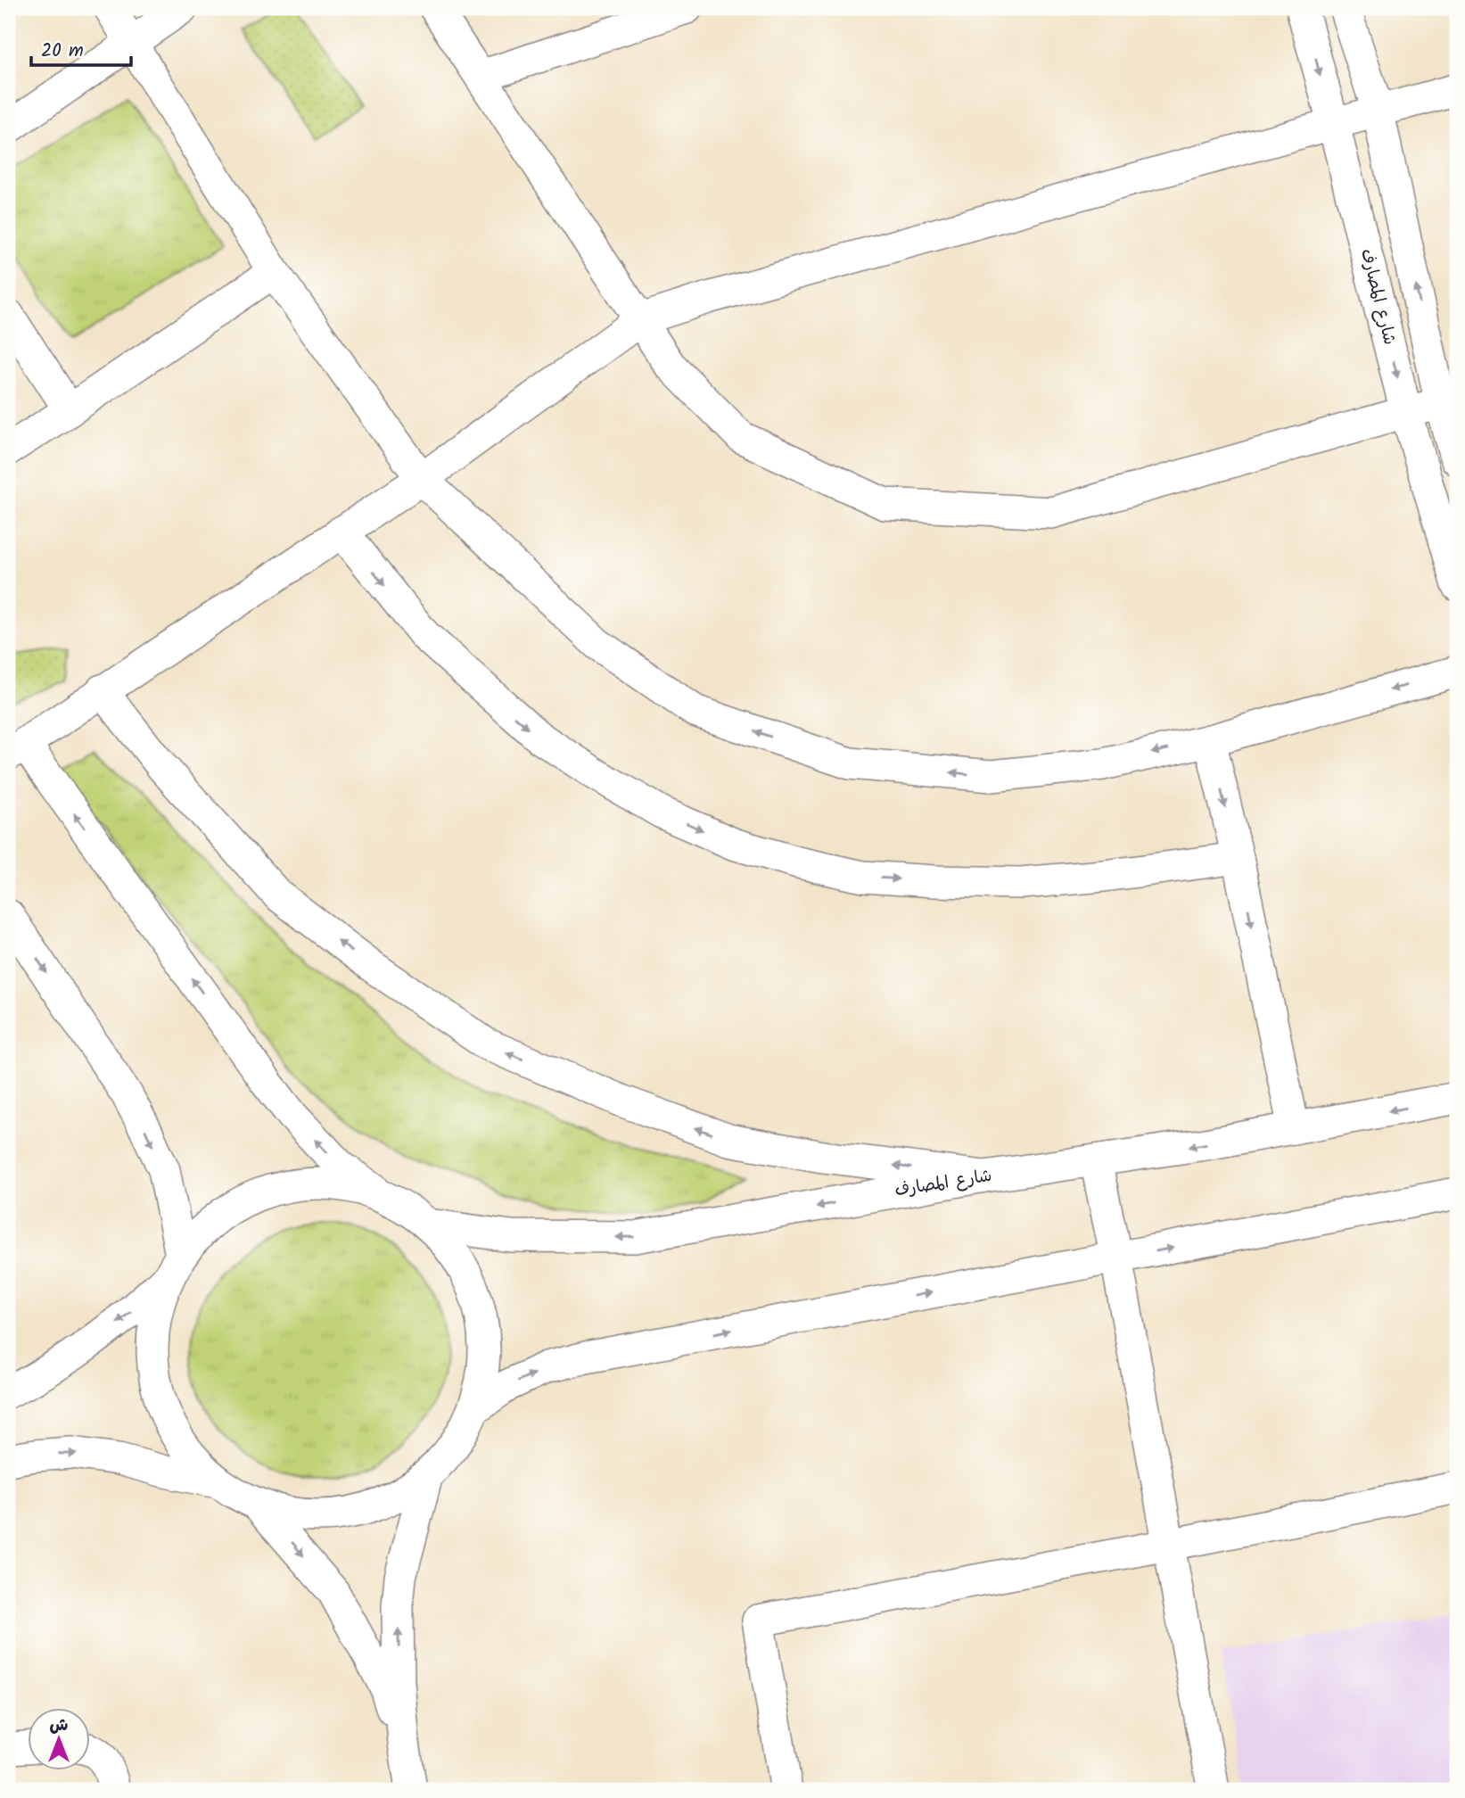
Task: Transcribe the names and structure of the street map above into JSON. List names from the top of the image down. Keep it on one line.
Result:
{"streets":{"street":["شارع المصارف"]},"scale_bar":"20 m","north":"top"}
